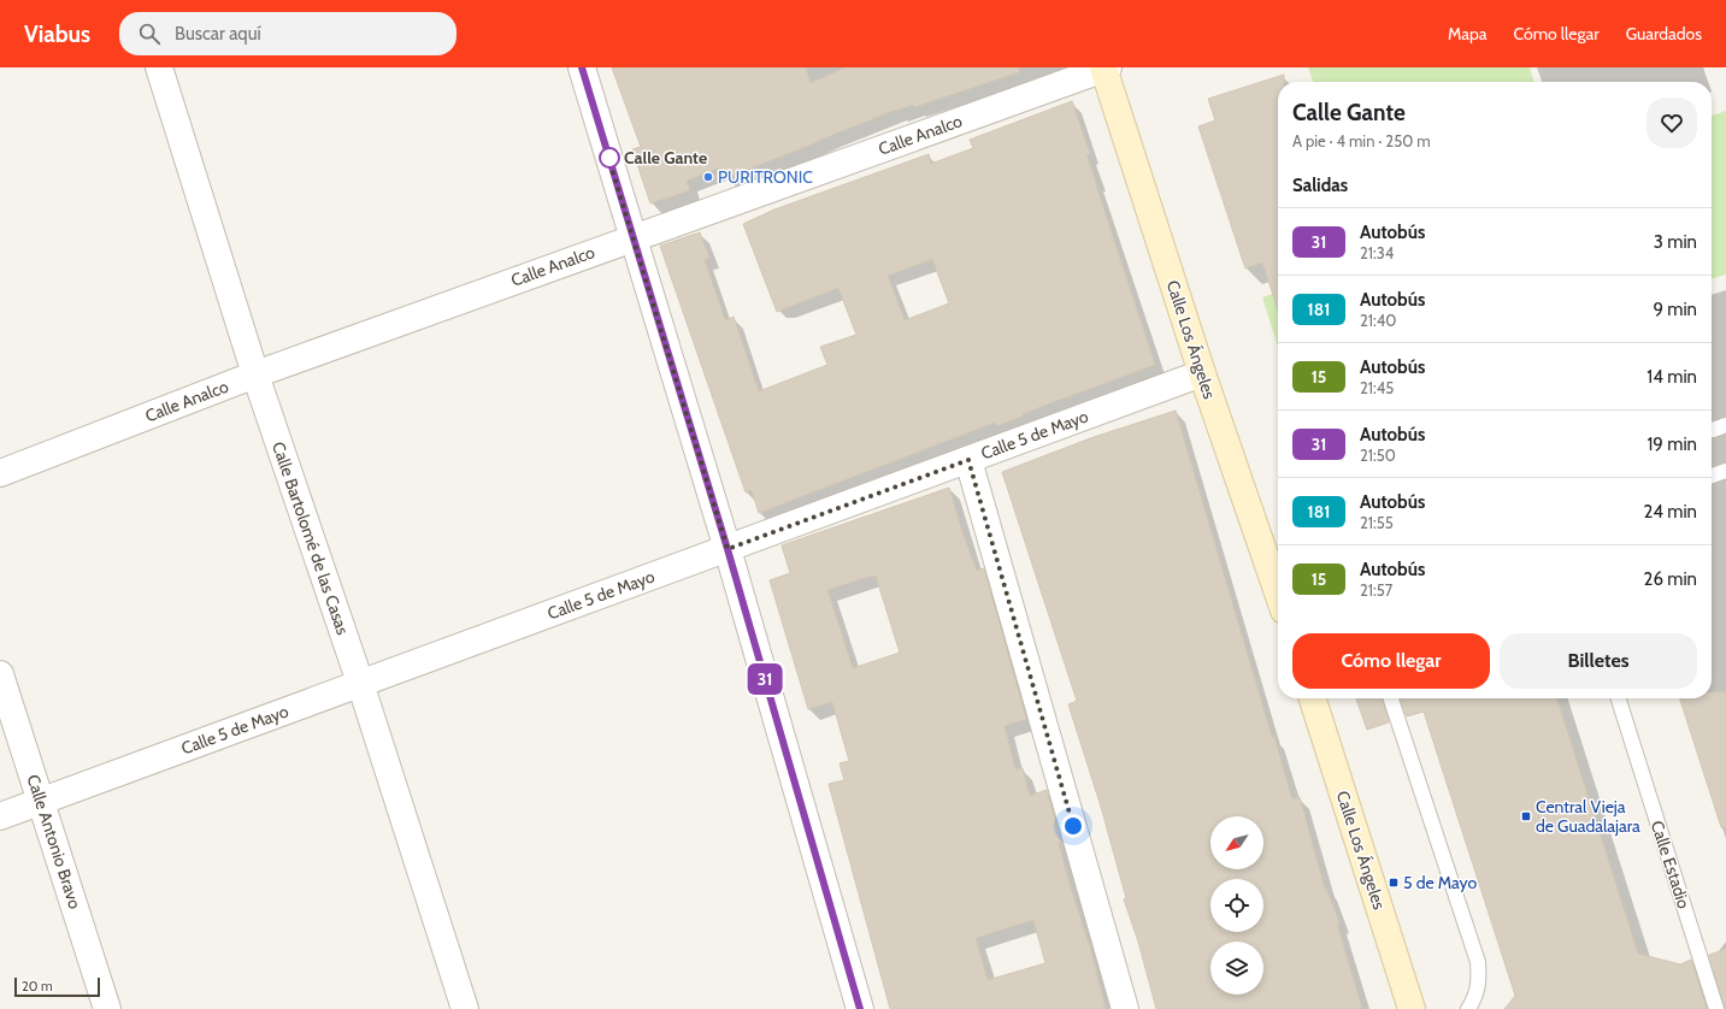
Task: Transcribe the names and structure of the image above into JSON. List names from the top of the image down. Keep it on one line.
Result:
{"streets":{"street":["Calle Analco","Calle Los Ángeles","Calle 5 de Mayo","Calle Bartolomé de las Casas","Calle Antonio Bravo"],"lane":["Calle Estadio"]},"crossings":[["Calle Analco","Calle Los Ángeles"],["Calle Analco","Calle Bartolomé de las Casas"],["Calle Los Ángeles","Calle 5 de Mayo"],["Calle 5 de Mayo","Calle Bartolomé de las Casas"],["Calle 5 de Mayo","Calle Antonio Bravo"]],"places":{"other":["Calle Gante","PURITRONIC"],"transit":["Central Vieja de Guadalajara","5 de Mayo"]},"lines":["bus line 31"],"scale_bar":"20 m","north":"bottom left","page":{"header":"Viabus","search":"Buscar aquí","nav":["Mapa","Cómo llegar","Guardados"],"on_map":"31","heading":[["Calle Gante","A pie · 4 min · 250 m"],"Salidas"],"list":[{"mark":"31","name":"Autobús","note":"21:34","value":"3 min"},{"mark":"181","name":"Autobús","note":"21:40","value":"9 min"},{"mark":"15","name":"Autobús","note":"21:45","value":"14 min"},{"mark":"31","name":"Autobús","note":"21:50","value":"19 min"},{"mark":"181","name":"Autobús","note":"21:55","value":"24 min"},{"mark":"15","name":"Autobús","note":"21:57","value":"26 min"}],"buttons":["Cómo llegar","Billetes"],"scale":"20 m"}}
